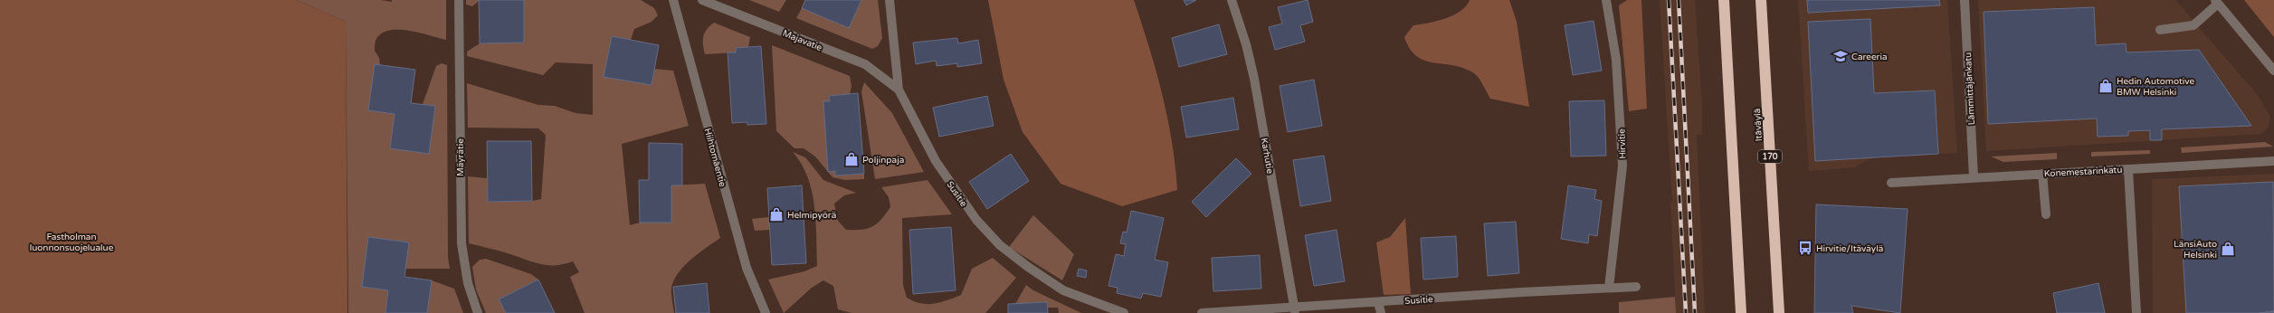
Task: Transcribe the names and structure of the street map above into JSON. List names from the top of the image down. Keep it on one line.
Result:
{"streets":{"highway":["Itäväylä","170"],"street":["Majavatie","Lämmittäjänkatu","Hirvitie","Karhutie","Mäyrätie","Hiihtomäentie","Konemestarinkatu","Susitie"]},"crossings":[["Majavatie","Susitie"],["Lämmittäjänkatu","Konemestarinkatu"],["Hirvitie","Susitie"],["Karhutie","Susitie"]],"parks":["Fastholman luonnonsuojelualue"],"places":{"school or university":["Careeria"],"shop":["Hedin Automotive BMW Helsinki","Poljinpaja","Helmipyörä","LänsiAuto Helsinki"],"bus stop":["Hirvitie/Itäväylä"]}}
